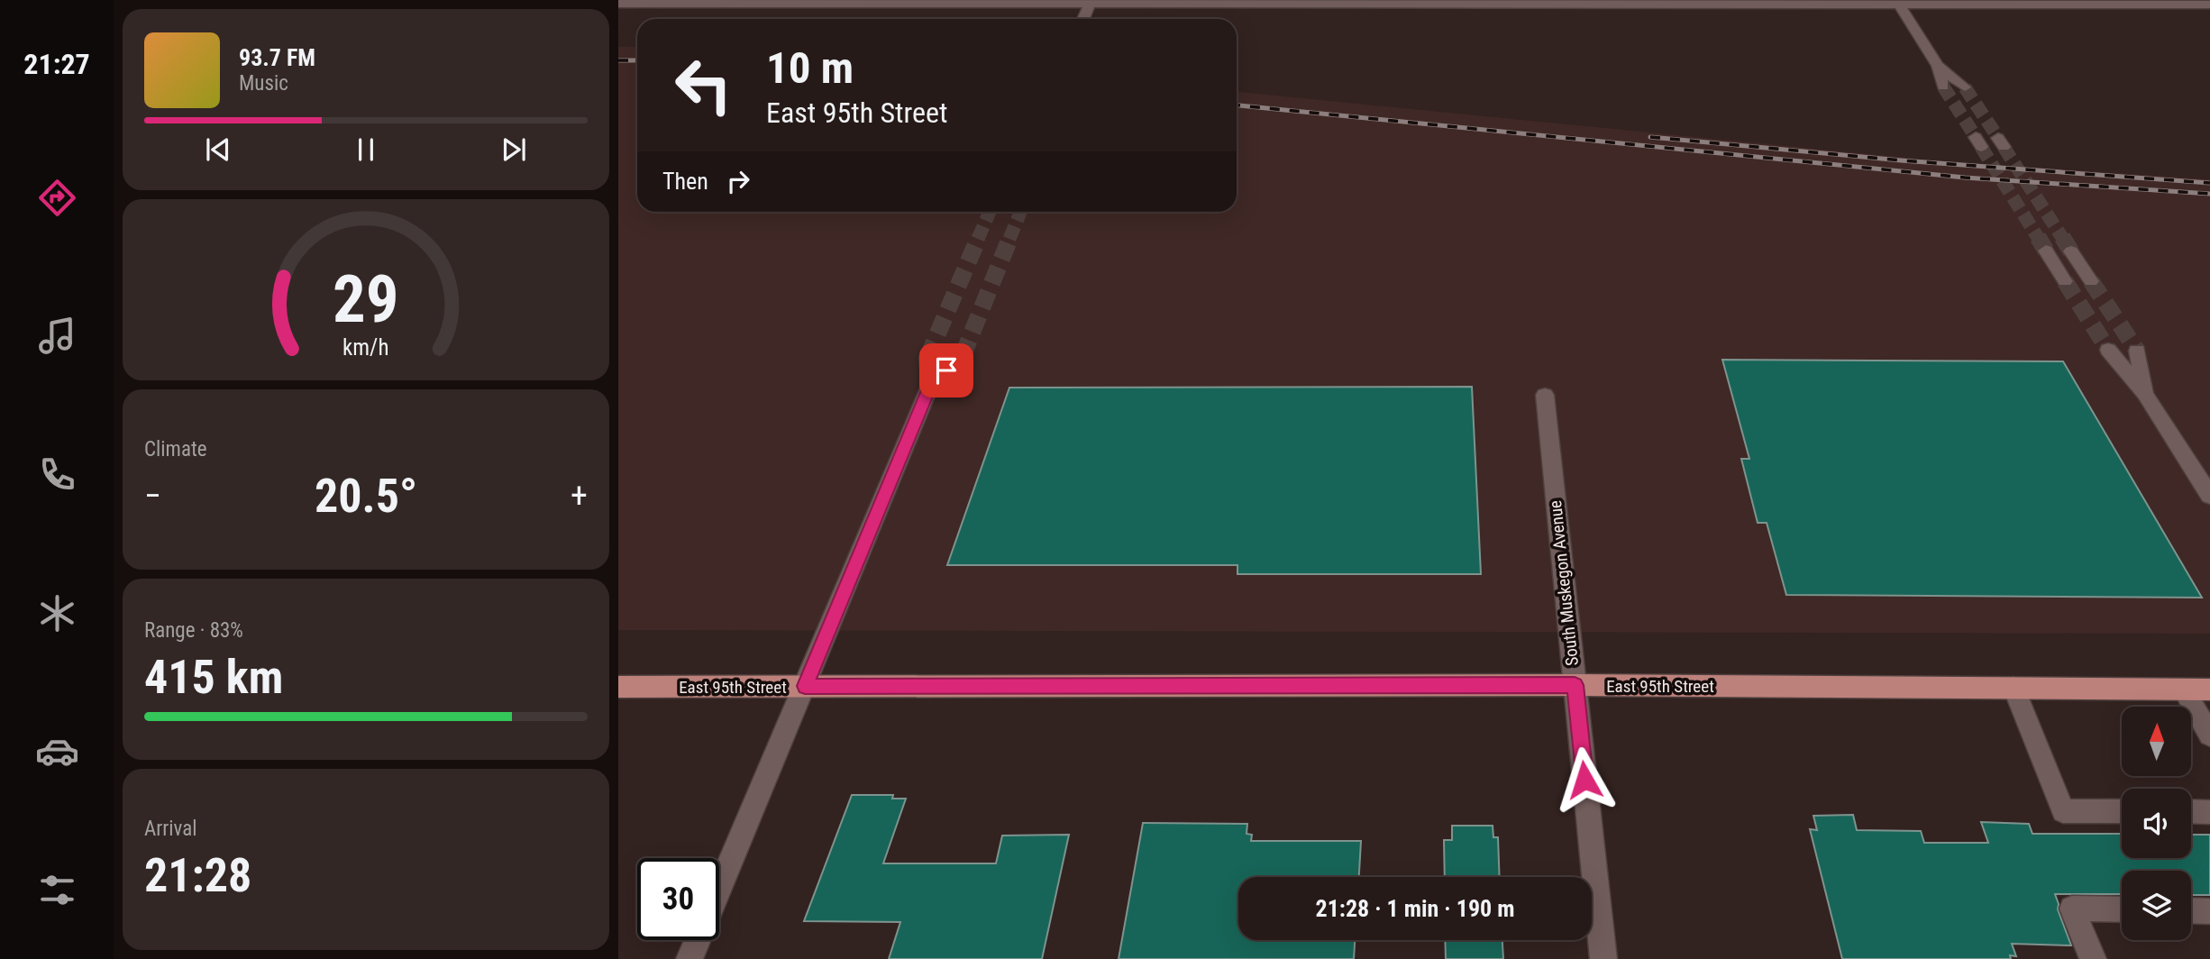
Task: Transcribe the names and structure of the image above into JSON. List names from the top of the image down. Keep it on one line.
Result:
{"streets":{"main road":["East 95th Street"],"street":["South Muskegon Avenue"]},"crossings":[["South Muskegon Avenue","East 95th Street"]],"north":"top","page":{"tabs":"21:27","turn":["10 m","East 95th Street"],"song":["93.7 FM","Music"],"then":"Then","tile":["Climate",["Range · 83%","415 km"],["Arrival","21:28"]],"heat":["−","20.5°","+"],"limit":"30","trip":"21:28 · 1 min · 190 m","gauge":["29","km/h"]}}
